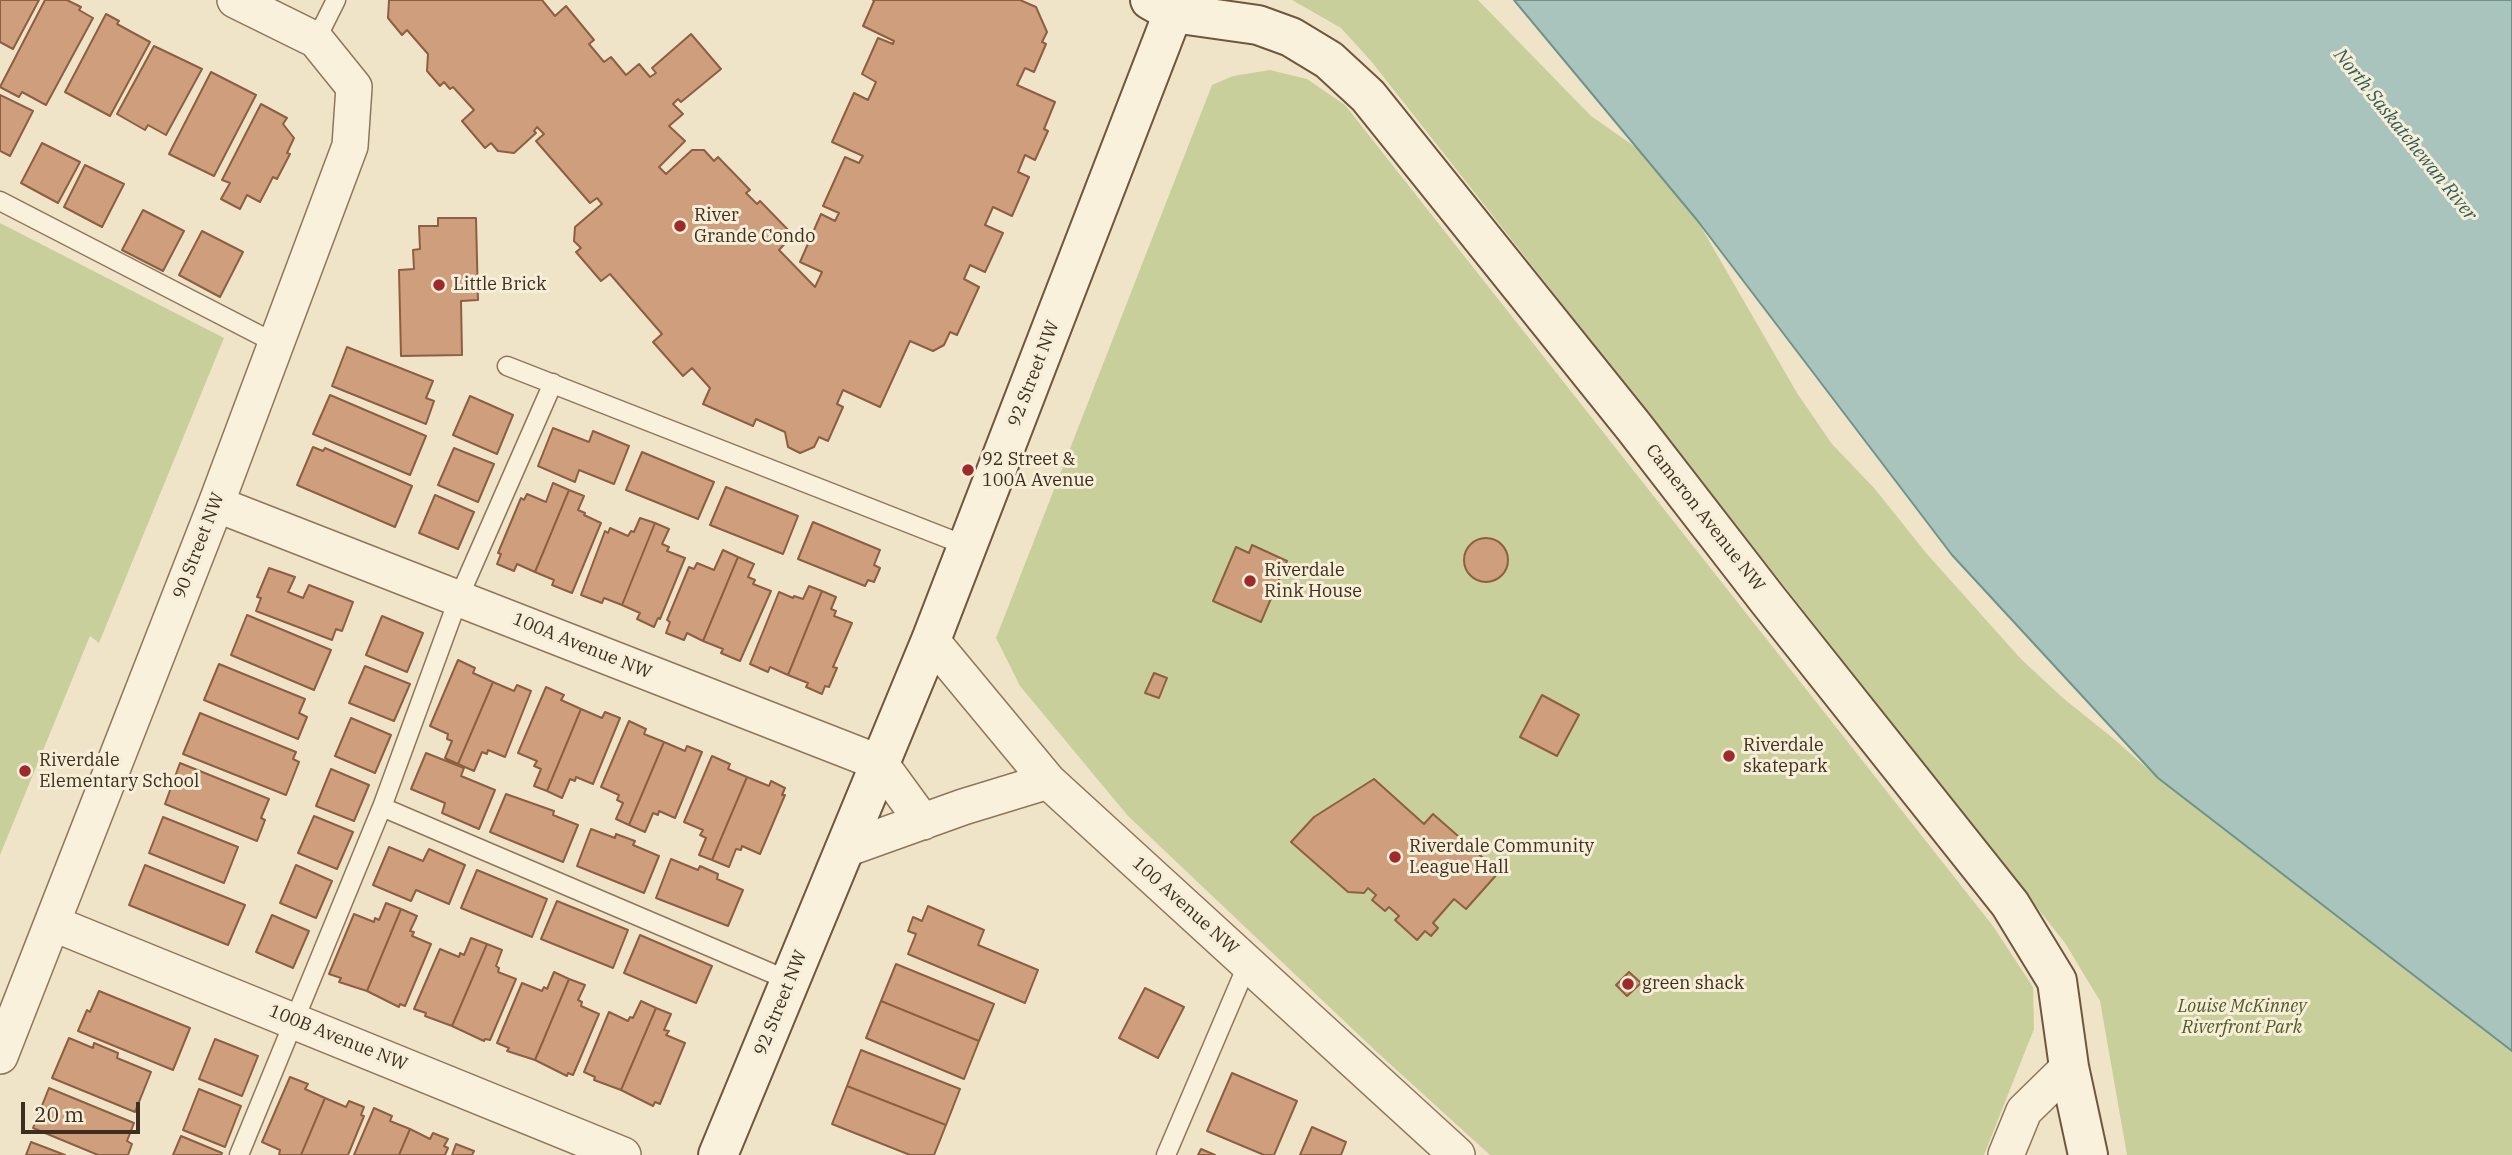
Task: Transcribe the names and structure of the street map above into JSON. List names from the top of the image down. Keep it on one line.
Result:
{"streets":{"street":["92 Street NW","Cameron Avenue NW","90 Street NW","100A Avenue NW","100 Avenue NW","100B Avenue NW"]},"crossings":[["92 Street NW","Cameron Avenue NW"],["92 Street NW","100A Avenue NW"],["92 Street NW","100 Avenue NW"],["90 Street NW","100A Avenue NW"],["90 Street NW","100B Avenue NW"]],"water":["North Saskatchewan River"],"parks":["Louise McKinney Riverfront Park"],"places":["River Grande Condo","Little Brick","92 Street & 100A Avenue","Riverdale Rink House","Riverdale skatepark","Riverdale Elementary School","Riverdale Community League Hall","green shack"],"scale_bar":"20 m"}
